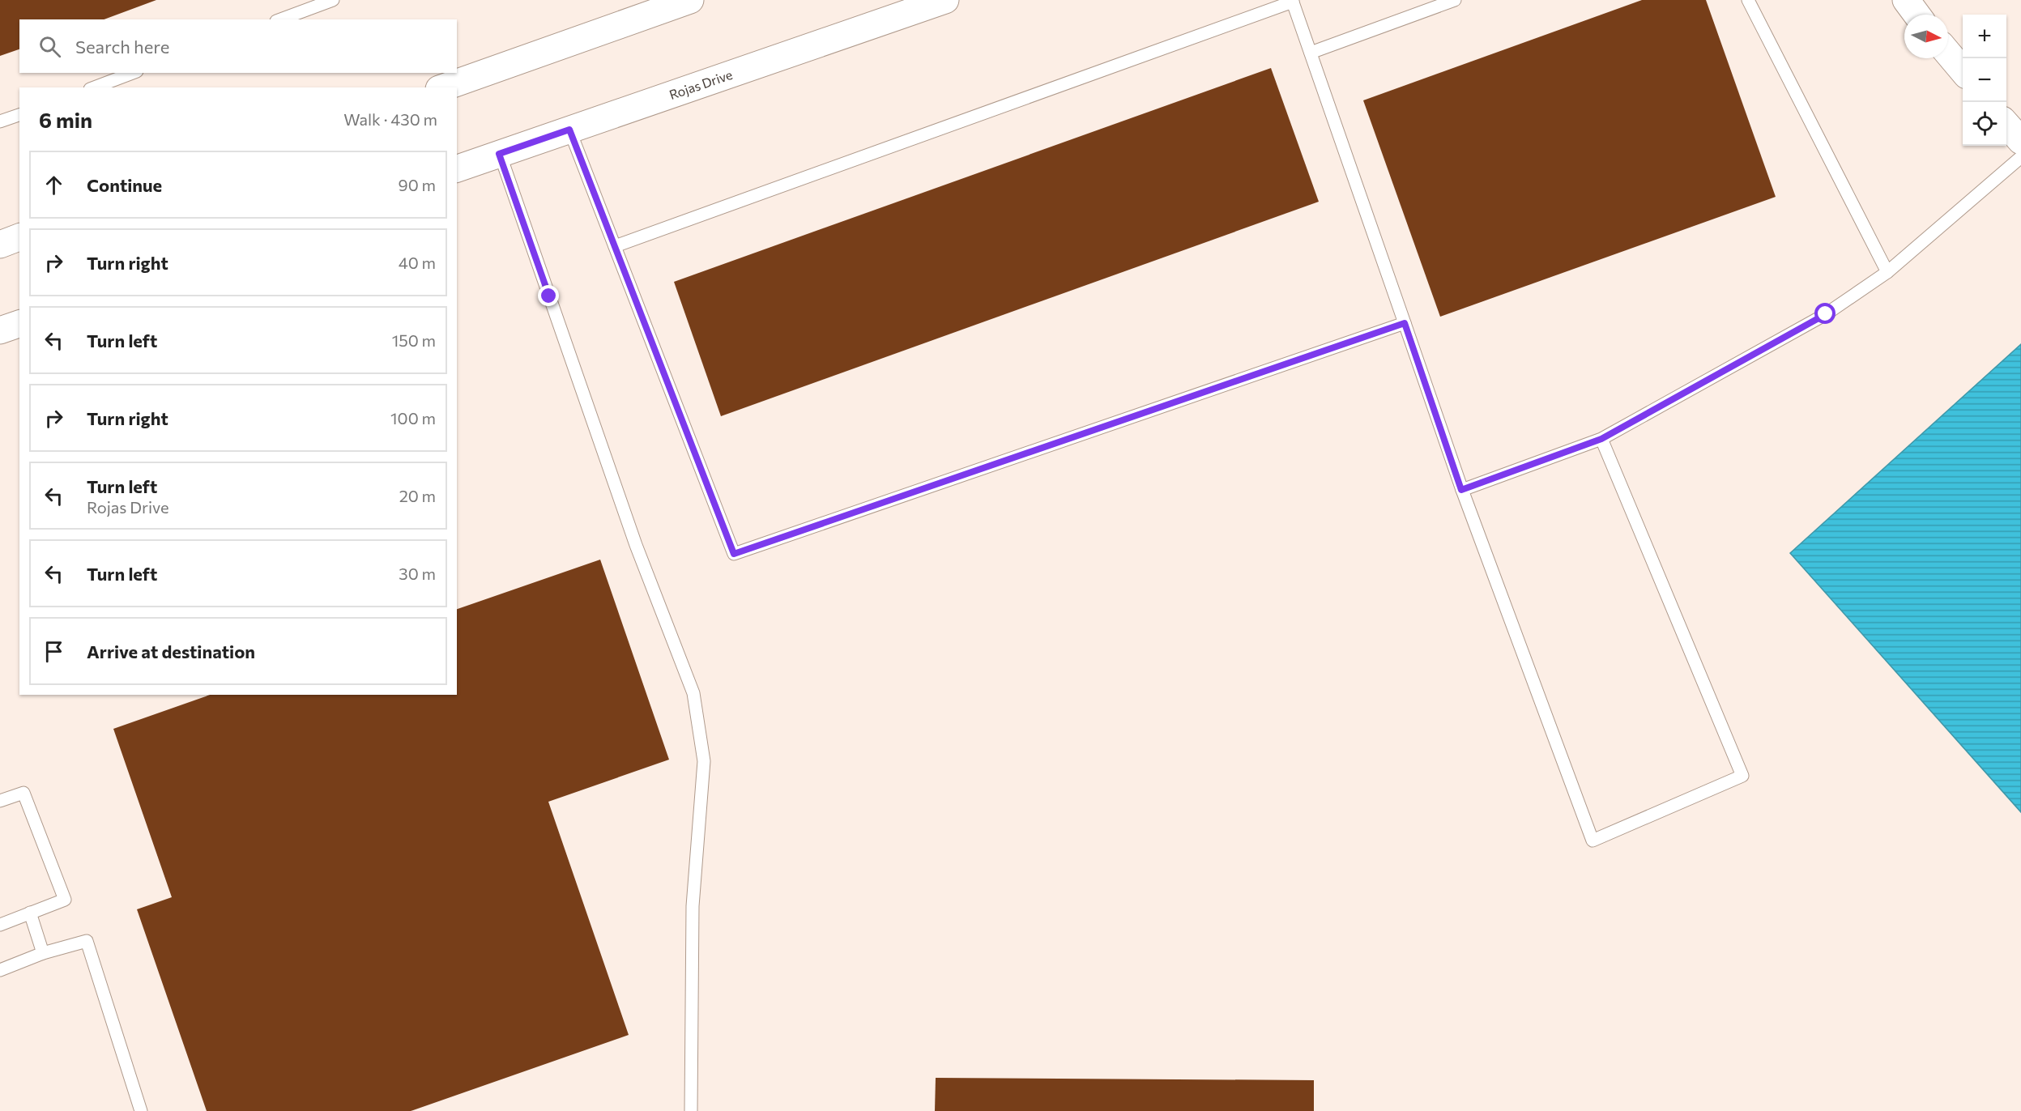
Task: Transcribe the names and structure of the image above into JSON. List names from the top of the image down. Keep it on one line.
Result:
{"streets":{"main road":["Rojas Drive"]},"north":"right","page":{"map_buttons":["+","−"],"search":"Search here","heading":["6 min","Walk · 430 m"],"list":[["Continue","90 m"],["Turn right","40 m"],["Turn left","150 m"],["Turn right","100 m"],["Turn left","Rojas Drive","20 m"],["Turn left","30 m"],"Arrive at destination"]}}
